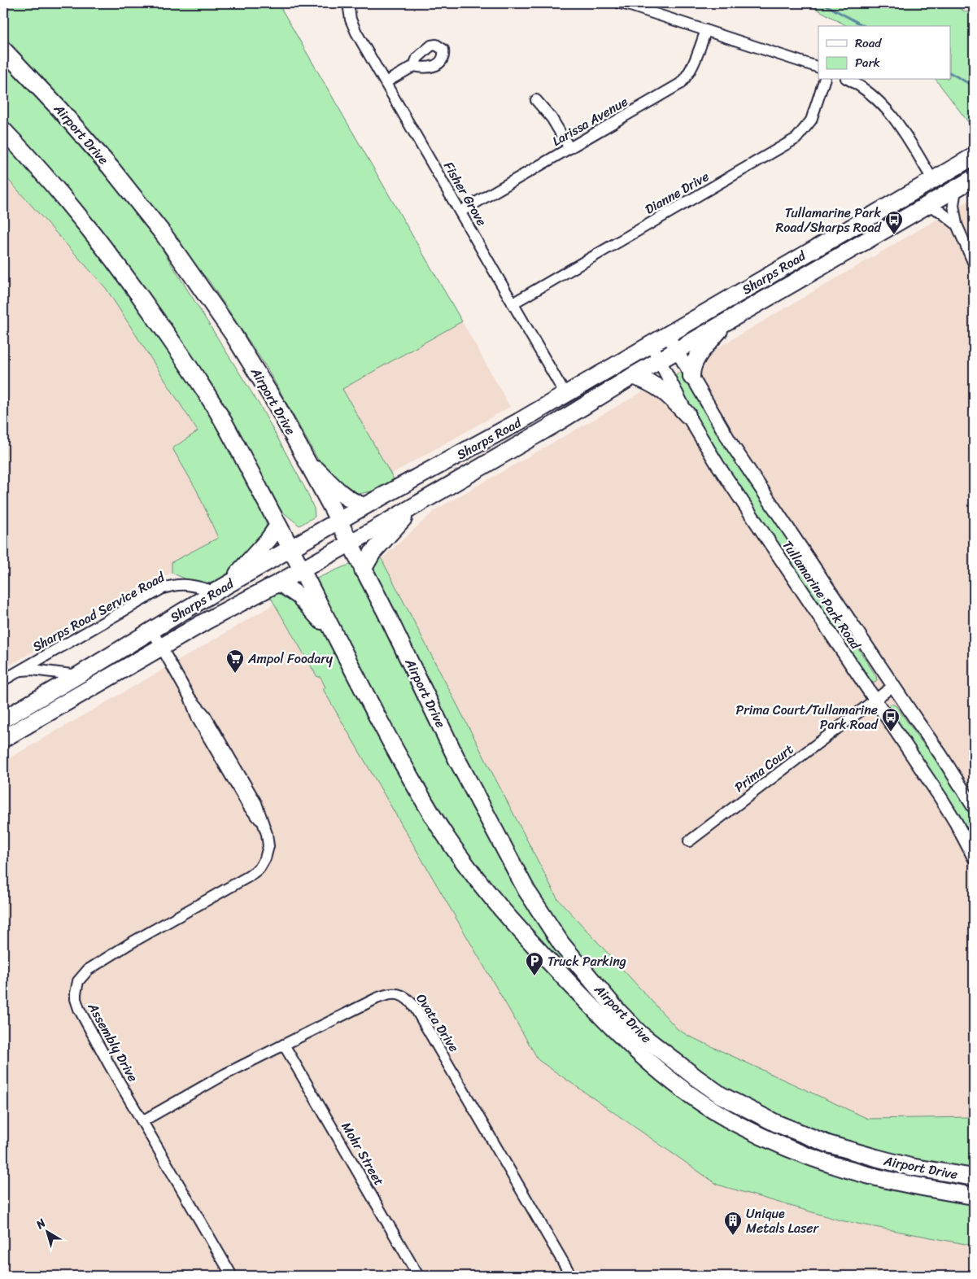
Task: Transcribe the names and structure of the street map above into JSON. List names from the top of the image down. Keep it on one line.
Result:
{"streets":{"main road":["Airport Drive","Sharps Road"],"street":["Larissa Avenue","Dianne Drive","Fisher Grove","Tullamarine Park Road","Sharps Road Service Road","Prima Court","Ovata Drive","Assembly Drive","Mohr Street"]},"crossings":[["Larissa Avenue","Fisher Grove"],["Airport Drive","Sharps Road"],["Dianne Drive","Fisher Grove"],["Fisher Grove","Sharps Road"],["Sharps Road","Tullamarine Park Road"],["Sharps Road","Sharps Road Service Road"],["Sharps Road","Assembly Drive"],["Tullamarine Park Road","Prima Court"],["Ovata Drive","Assembly Drive"],["Ovata Drive","Mohr Street"]],"places":{"bus stop":["Tullamarine Park Road/Sharps Road","Prima Court/Tullamarine Park Road"],"supermarket":["Ampol Foodary"],"parking":["Truck Parking"],"building":["Unique Metals Laser"]},"legend":["Road","Park"],"north":"top left"}
